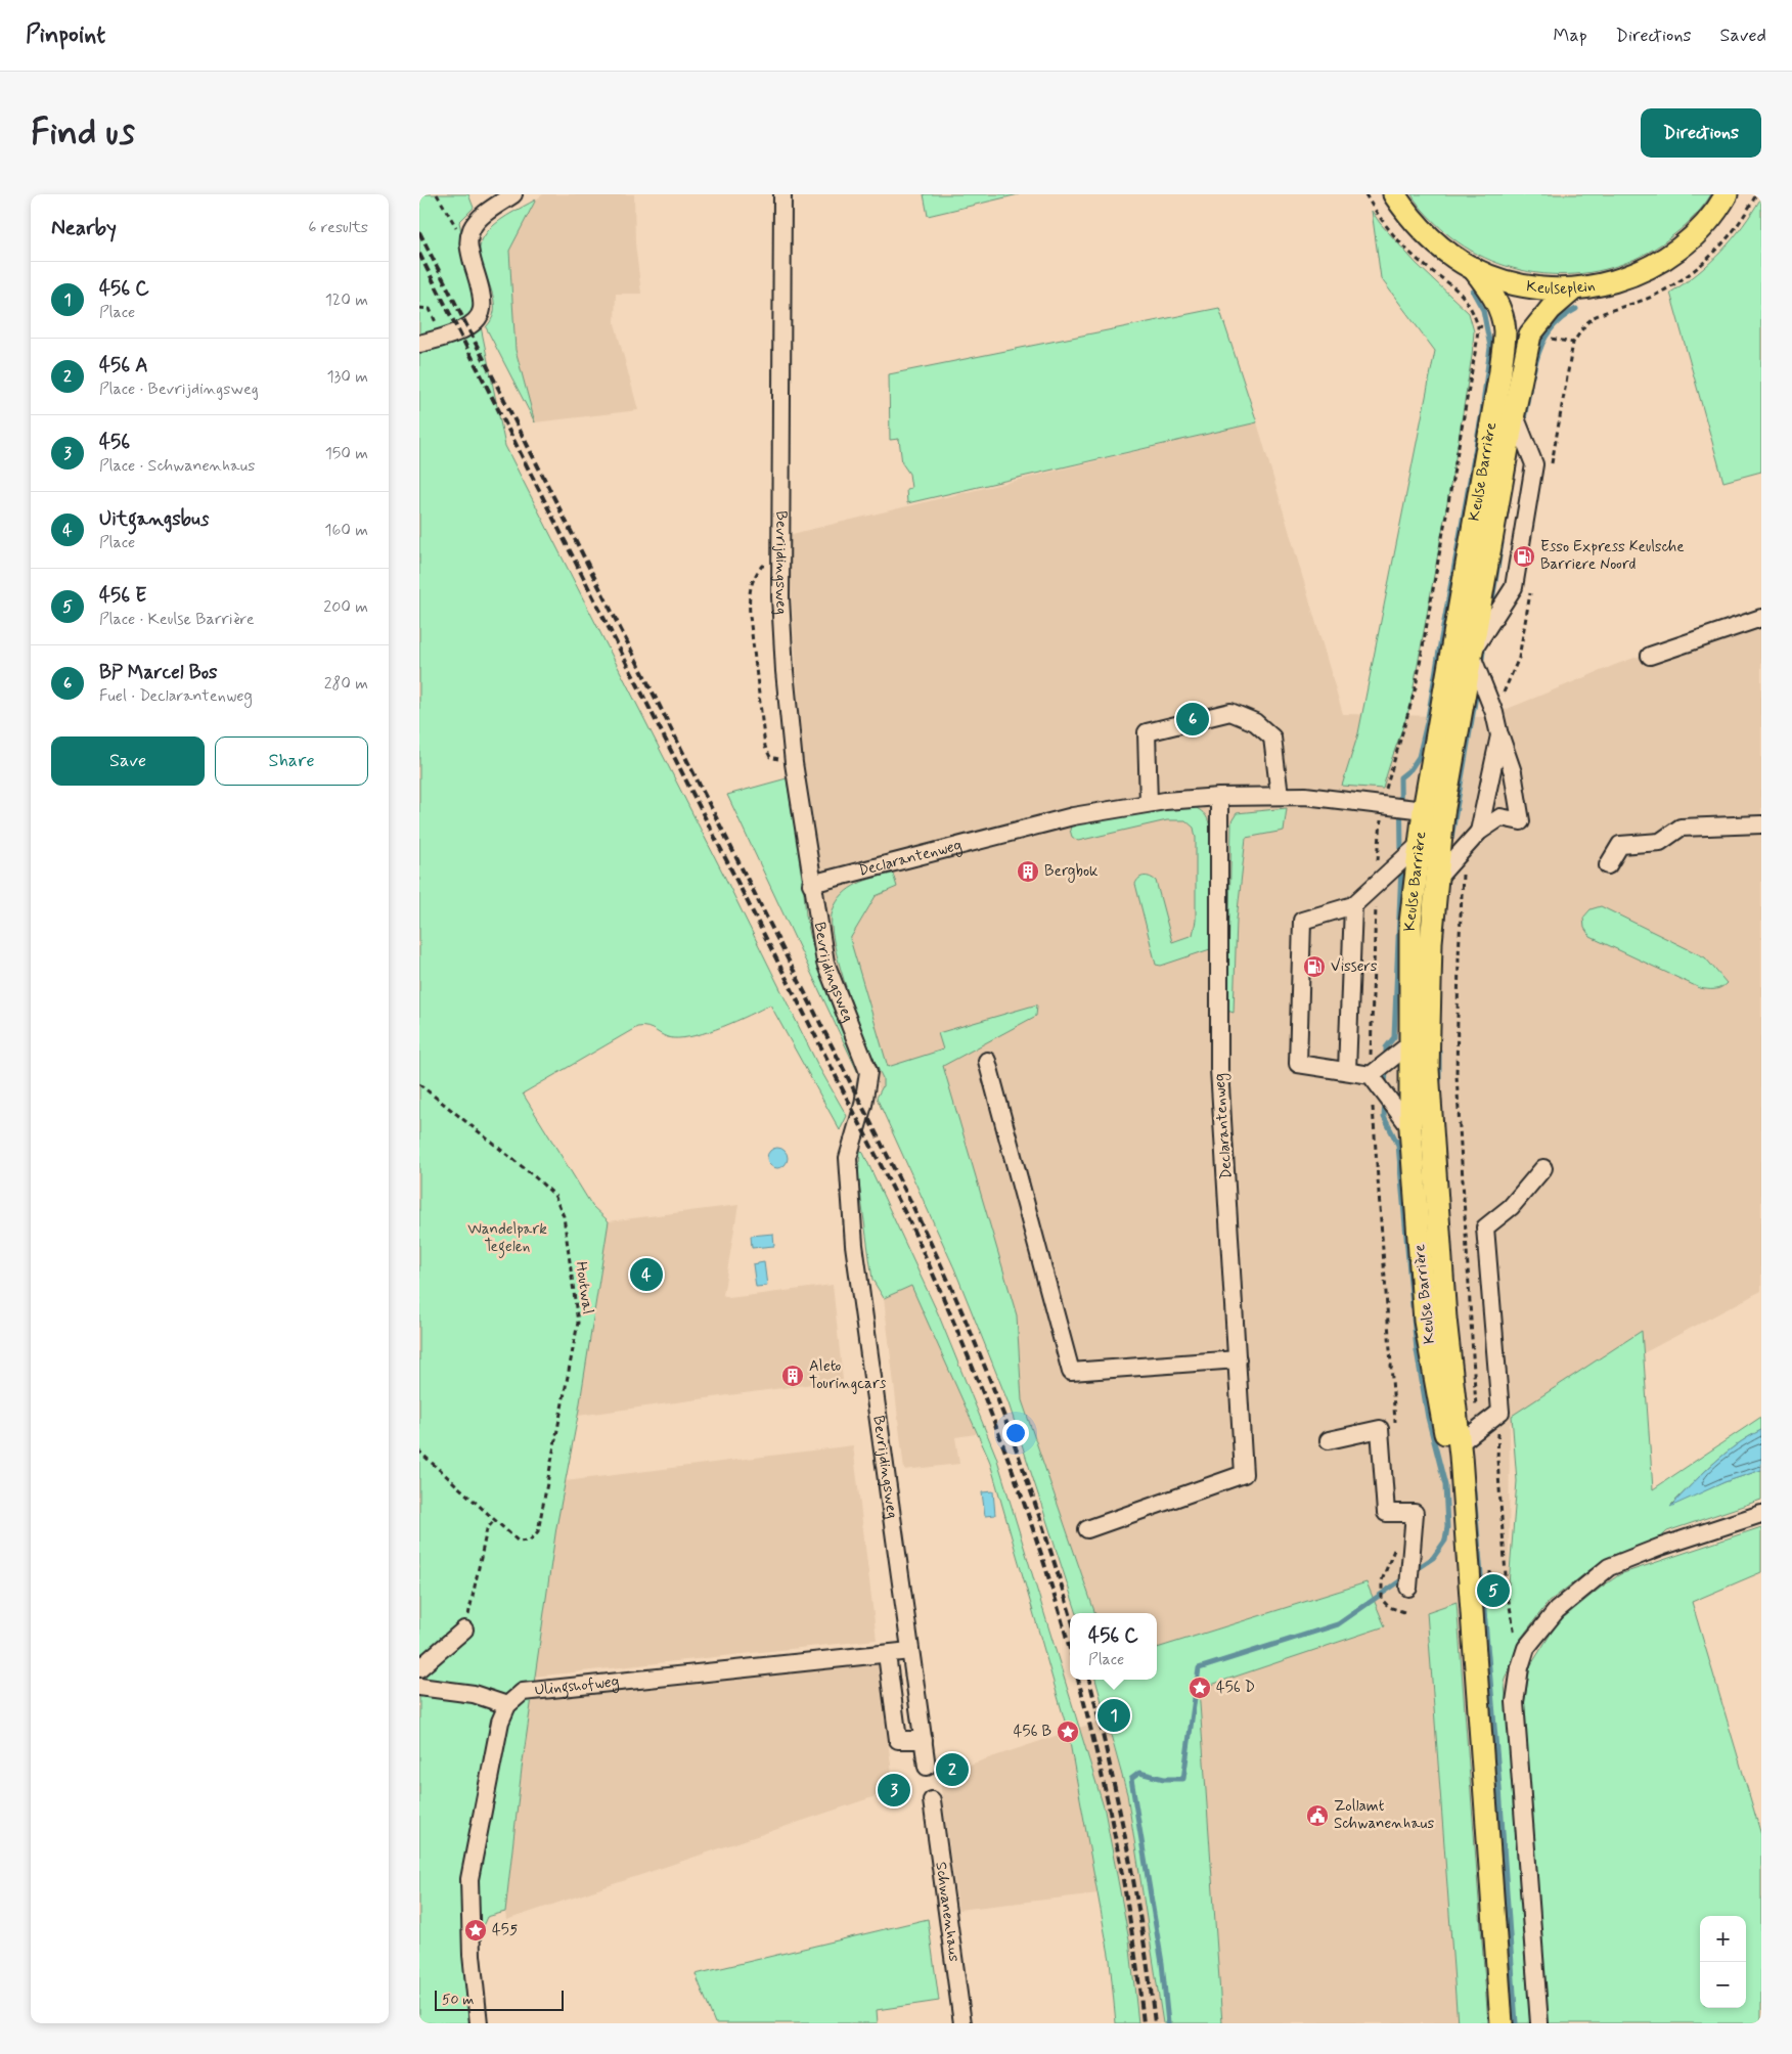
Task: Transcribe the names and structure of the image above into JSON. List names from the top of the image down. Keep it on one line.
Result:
{"streets":{"main road":["Keulseplein","Keulse Barrière"],"street":["Bevrijdingsweg","Declarantenweg","Ulingshofweg","Schwanenhaus"],"path":["Houtwal"]},"crossings":[["Keulseplein","Keulse Barrière"],["Keulse Barrière","Declarantenweg"],["Bevrijdingsweg","Declarantenweg"],["Bevrijdingsweg","Ulingshofweg"]],"parks":["Wandelpark Tegelen"],"places":{"fuel station":["Esso Express Keulsche Barriere Noord","Vissers"],"building":["Bergbok","Aleto Touringcars"],"place":["456 D","456 B","455"],"public building":["Zollamt Schwanenhaus"]},"scale_bar":"50 m","page":{"header":"Pinpoint","nav":["Map","Directions","Saved"],"buttons":["Directions",["Save","Share"]],"title":"Find us","heading":["Nearby","6 results"],"list":[{"mark":"1","name":"456 C","note":"Place","value":"120 m"},{"mark":"2","name":"456 A","note":"Place · Bevrijdingsweg","value":"130 m"},{"mark":"3","name":"456","note":"Place · Schwanenhaus","value":"150 m"},{"mark":"4","name":"Uitgangsbus","note":"Place","value":"160 m"},{"mark":"5","name":"456 E","note":"Place · Keulse Barrière","value":"200 m"},{"mark":"6","name":"BP Marcel Bos","note":"Fuel · Declarantenweg","value":"280 m"}],"pins":["6","4","5","1","2","3"],"popup":["456 C","Place"],"map_buttons":["+","−"],"scale":"50 m"}}
